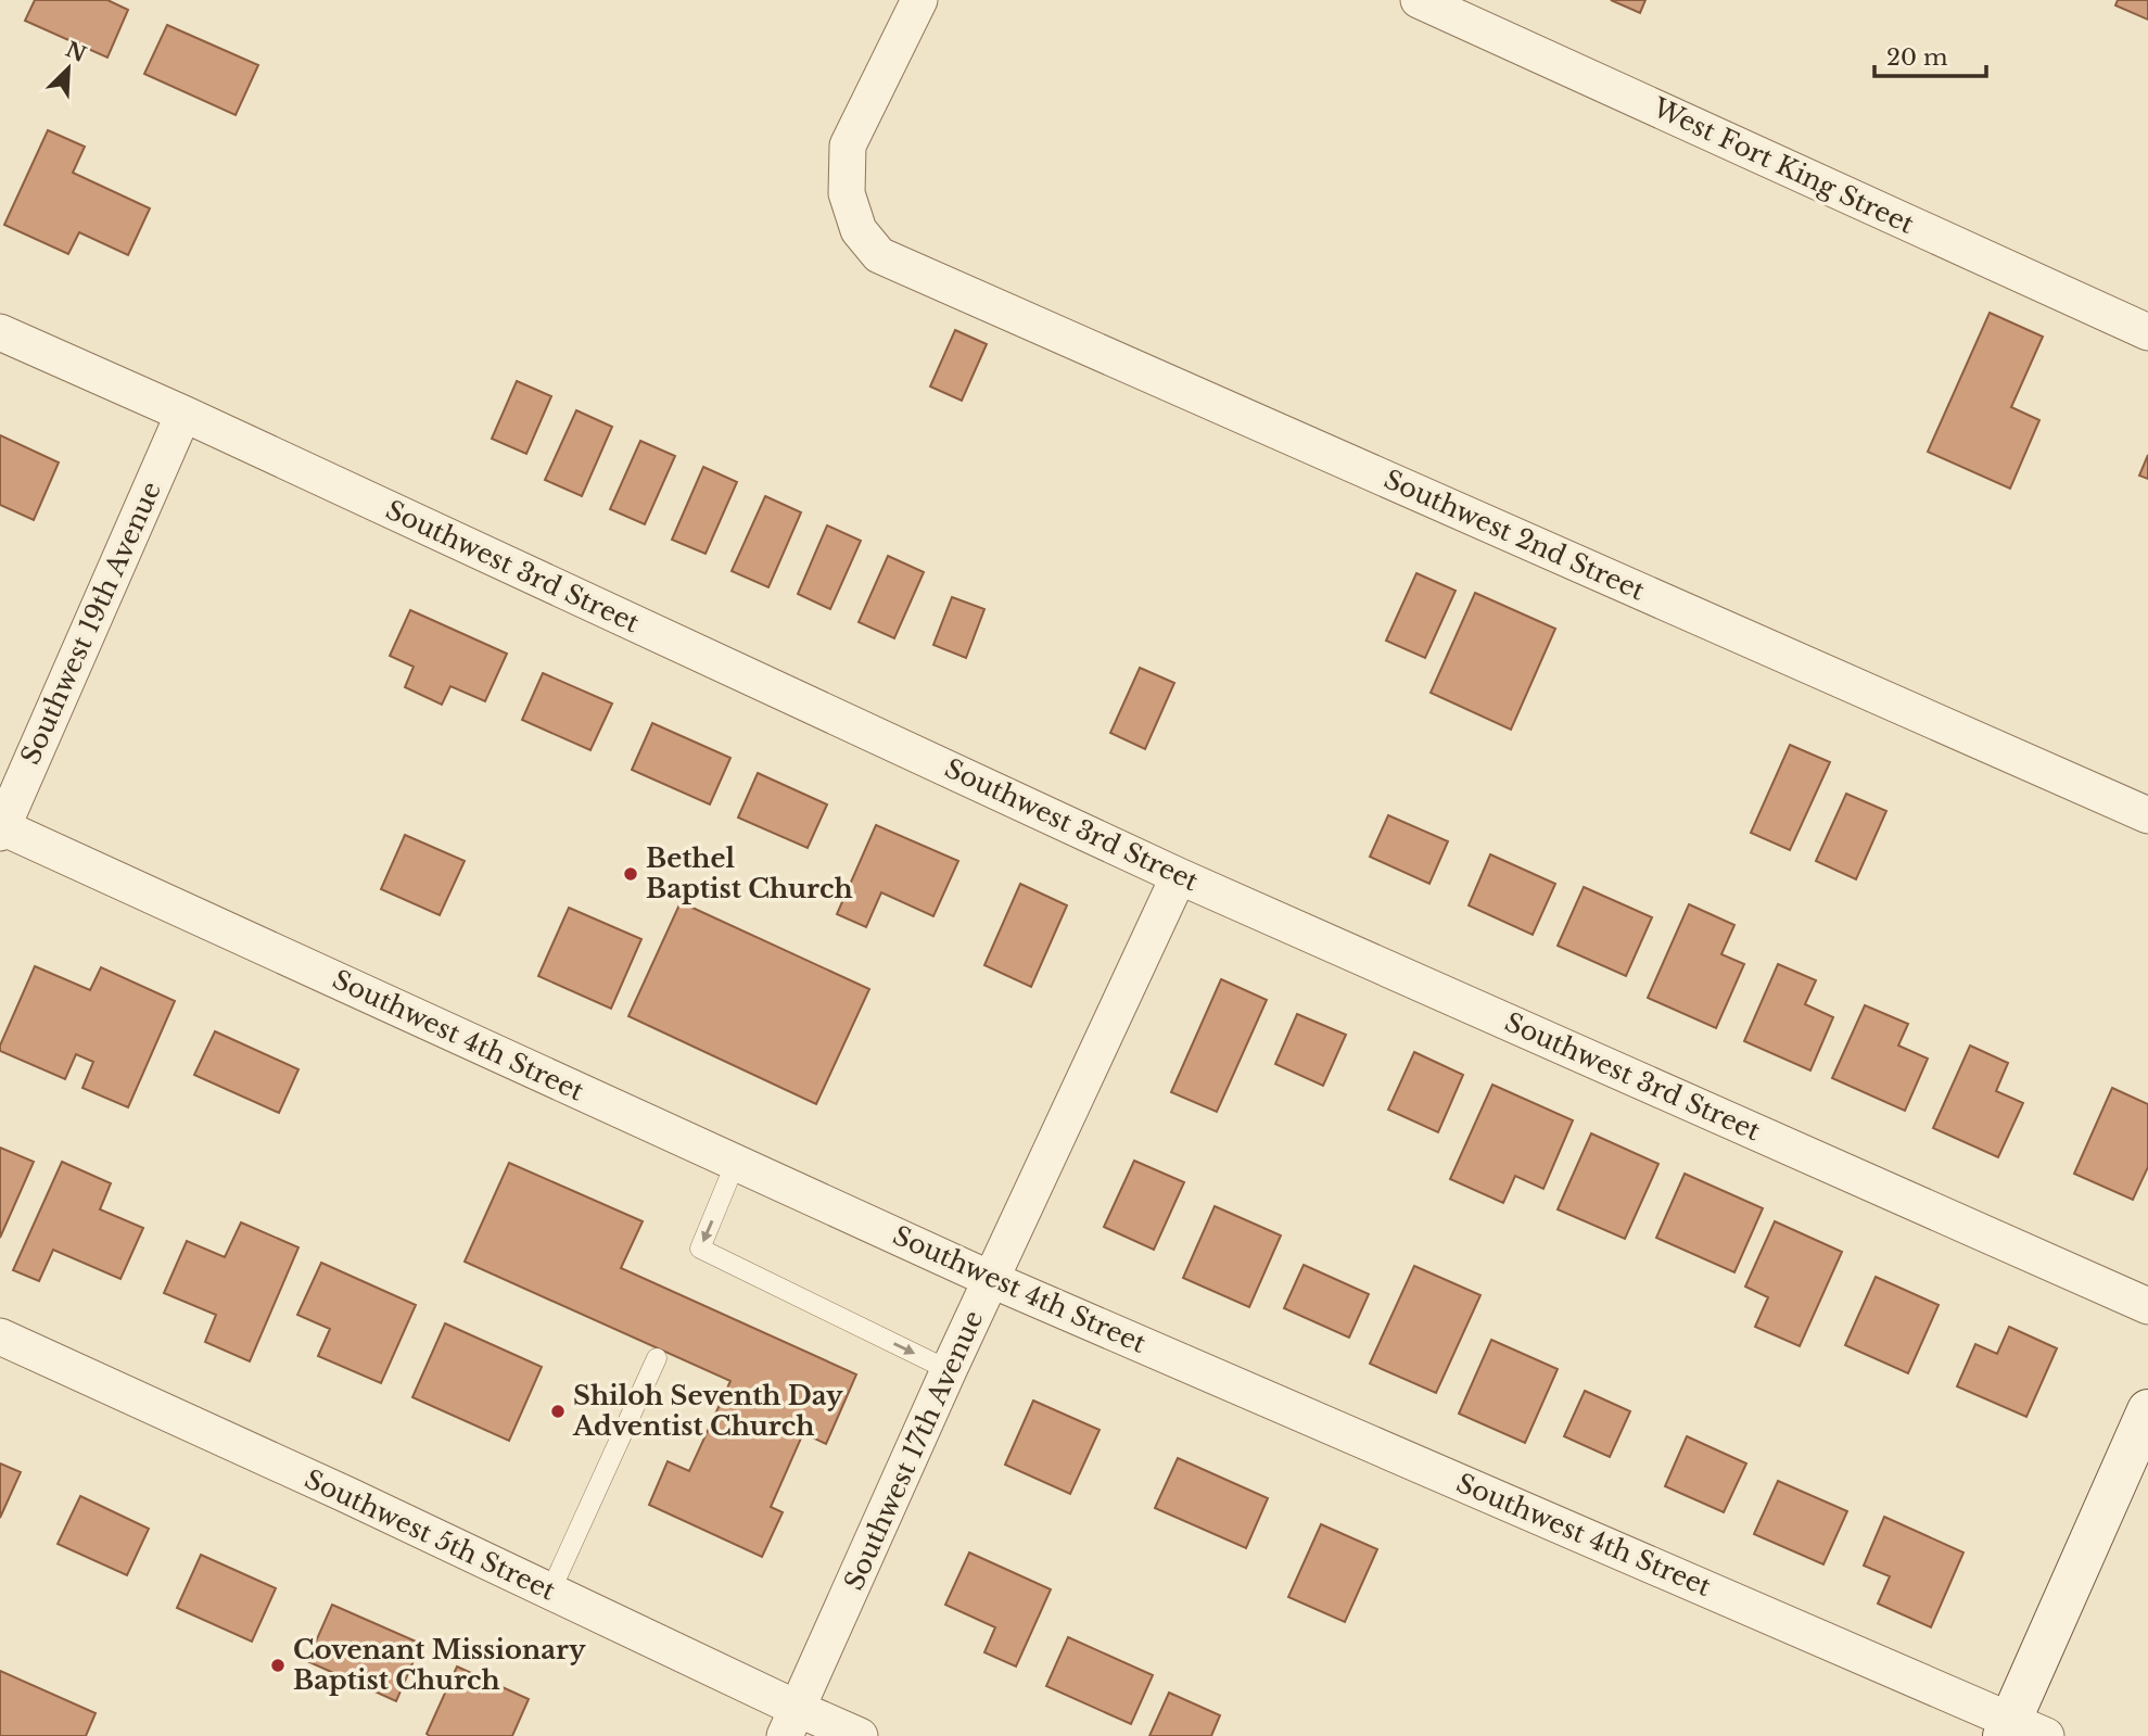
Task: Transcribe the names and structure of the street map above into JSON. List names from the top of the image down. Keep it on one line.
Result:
{"streets":{"street":["West Fort King Street","Southwest 2nd Street","Southwest 3rd Street","Southwest 19th Avenue","Southwest 4th Street","Southwest 17th Avenue","Southwest 5th Street"]},"crossings":[["Southwest 3rd Street","Southwest 19th Avenue"],["Southwest 3rd Street","Southwest 17th Avenue"],["Southwest 19th Avenue","Southwest 4th Street"],["Southwest 4th Street","Southwest 17th Avenue"],["Southwest 17th Avenue","Southwest 5th Street"]],"places":["Bethel Baptist Church","Shiloh Seventh Day Adventist Church","Covenant Missionary Baptist Church"],"scale_bar":"20 m","north":"top right"}
